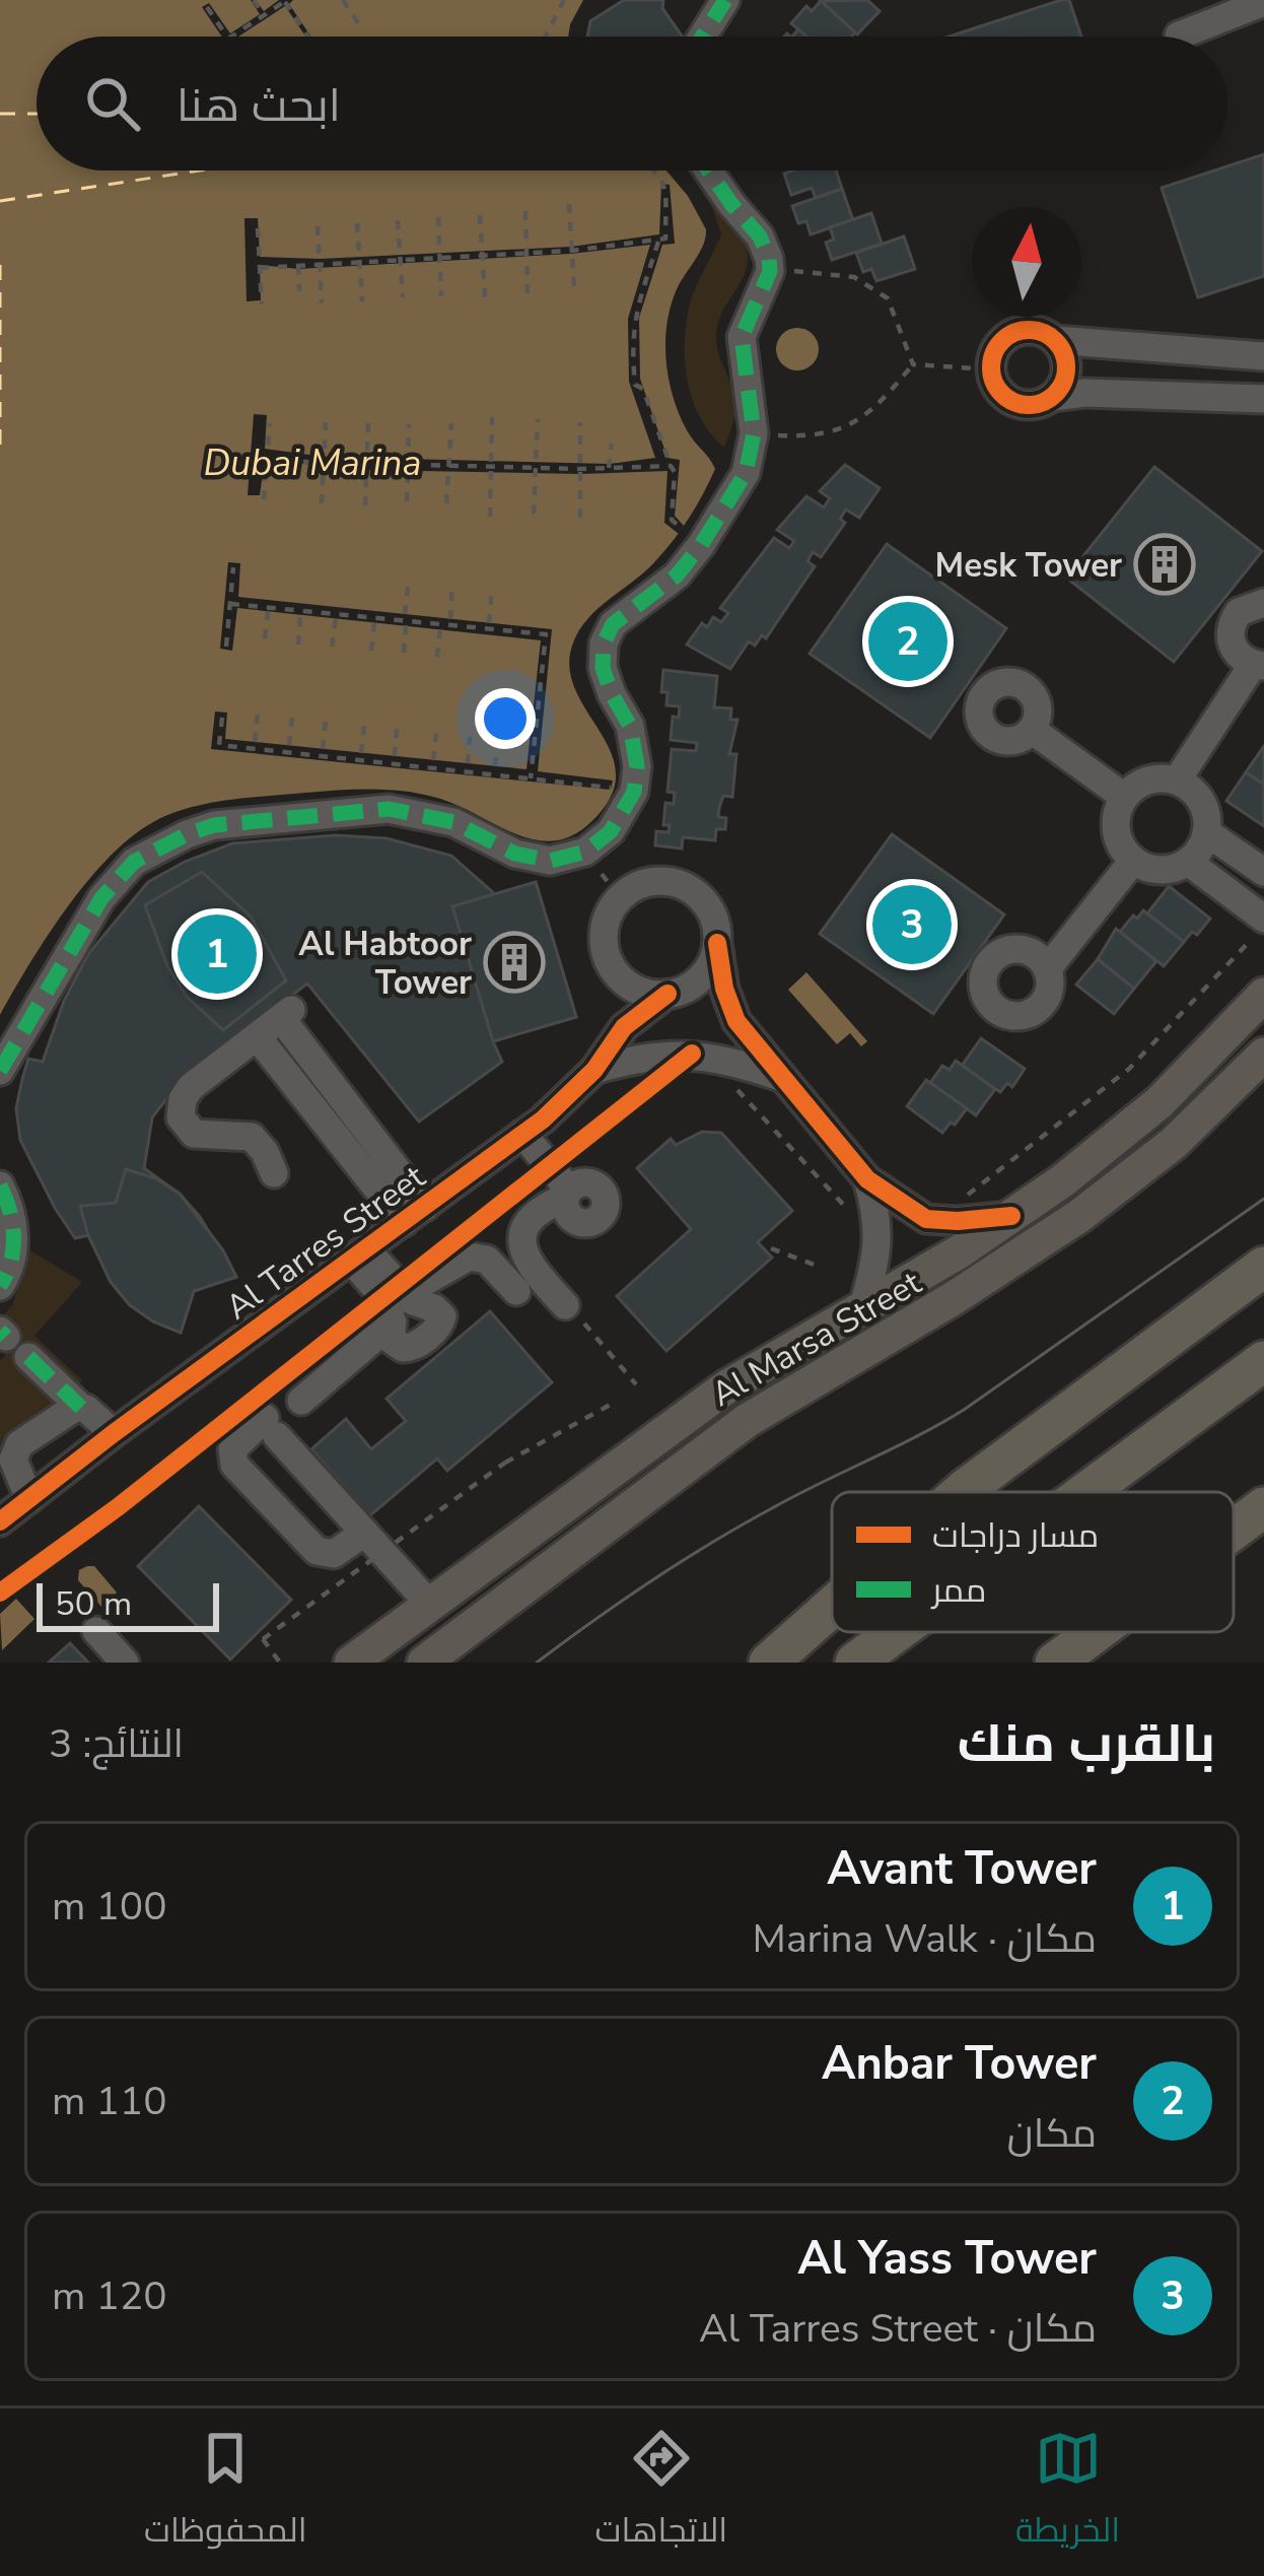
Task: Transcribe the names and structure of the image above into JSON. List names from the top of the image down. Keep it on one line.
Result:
{"streets":{"main road":["Al Marsa Street"],"street":["Al Tarres Street"]},"water":["Dubai Marina"],"places":{"building":["Mesk Tower","Al Habtoor Tower"]},"legend":["مسار دراجات","ممر"],"scale_bar":"50 m","north":"top","page":{"search":"ابحث هنا","pins":["2","3","1"],"scale":"50 m","heading":["بالقرب منك","النتائج: 3"],"list":[{"mark":"1","name":"Avant Tower","note":"مكان · Marina Walk","value":"100 m"},{"mark":"2","name":"Anbar Tower","note":"مكان","value":"110 m"},{"mark":"3","name":"Al Yass Tower","note":"مكان · Al Tarres Street","value":"120 m"}],"nav":["الخريطة","الاتجاهات","المحفوظات"]}}
